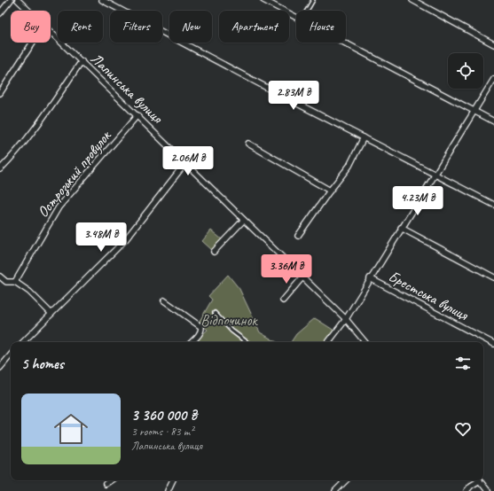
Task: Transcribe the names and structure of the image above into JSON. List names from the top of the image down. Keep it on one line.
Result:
{"streets":{"street":["Лапинська вулиця","Острозький провулок","Брестська вулиця"]},"crossings":[["Лапинська вулиця","Острозький провулок"]],"parks":["Відпочинок"],"page":{"chip":["Buy","Rent","Filters","New","Apartment","House"],"price":["2.83M ₴","2.06M ₴","4.23M ₴","3.48M ₴","3.36M ₴"],"heading":"5 homes","list":[{"name":"3 360 000 ₴","note":"3 rooms · 83 m² · Лапинська вулиця"}]}}
